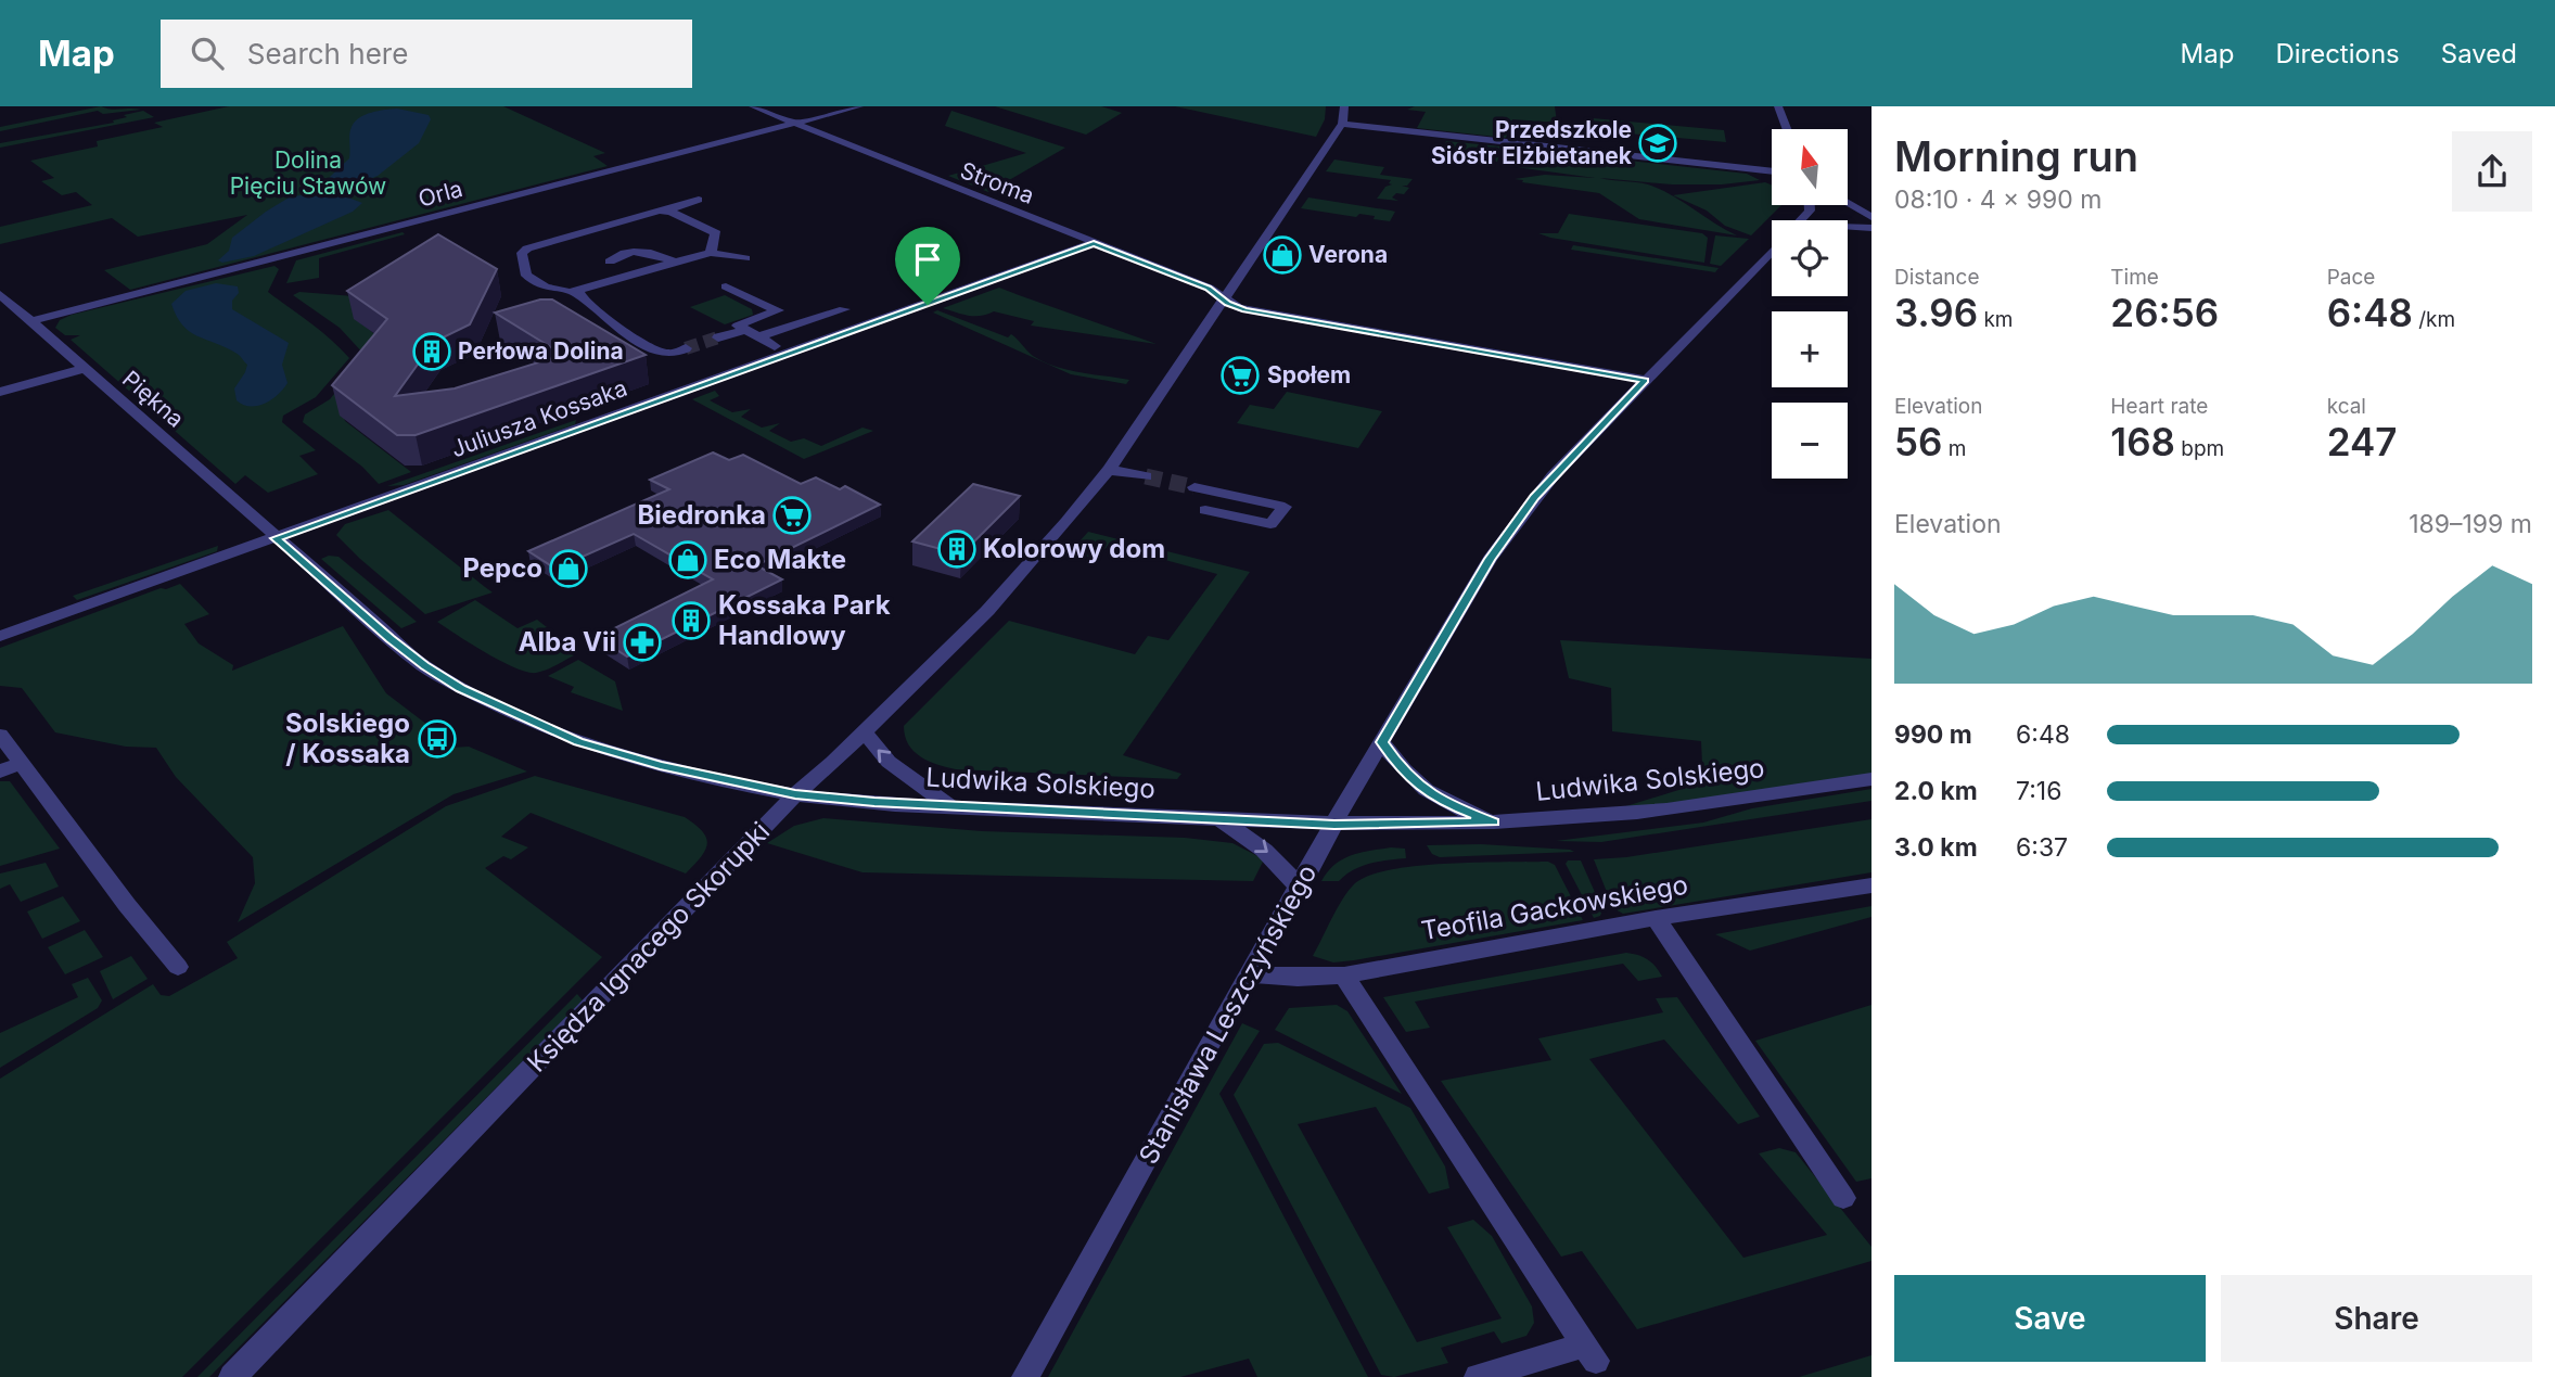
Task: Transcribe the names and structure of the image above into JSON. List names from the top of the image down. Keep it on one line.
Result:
{"streets":{"street":["Stroma","Orla","Piękna","Juliusza Kossaka","Ludwika Solskiego","Teofila Gackowskiego","Księdza Ignacego Skorupki","Stanisława Leszczyńskiego"]},"crossings":[["Stroma","Orla"],["Stroma","Juliusza Kossaka"],["Stroma","Księdza Ignacego Skorupki"],["Stroma","Stanisława Leszczyńskiego"],["Orla","Piękna"],["Piękna","Juliusza Kossaka"],["Piękna","Ludwika Solskiego"],["Juliusza Kossaka","Ludwika Solskiego"],["Ludwika Solskiego","Księdza Ignacego Skorupki"],["Ludwika Solskiego","Stanisława Leszczyńskiego"],["Teofila Gackowskiego","Stanisława Leszczyńskiego"]],"parks":["Dolina Pięciu Stawów"],"places":{"school or university":["Przedszkole Sióstr Elżbietanek"],"shop":["Verona","Eco Makte","Pepco"],"building":["Perłowa Dolina","Kolorowy dom","Kossaka Park Handlowy"],"supermarket":["Społem","Biedronka"],"pharmacy":["Alba Vii"],"bus stop":["Solskiego / Kossaka"]},"north":"top","page":{"header":"Map","search":"Search here","nav":["Map","Directions","Saved"],"heading":["Morning run","08:10 · 4 × 990 m"],"map_buttons":["+","−"],"stats":[["Distance","3.96 km"],["Time","26:56"],["Pace","6:48 /km"],["Elevation","56 m"],["Heart rate","168 bpm"],["kcal","247"]],"chart":["Elevation","189–199 m"],"list":[{"name":"990 m","note":"6:48"},{"name":"2.0 km","note":"7:16"},{"name":"3.0 km","note":"6:37"}],"buttons":["Save","Share"]}}
